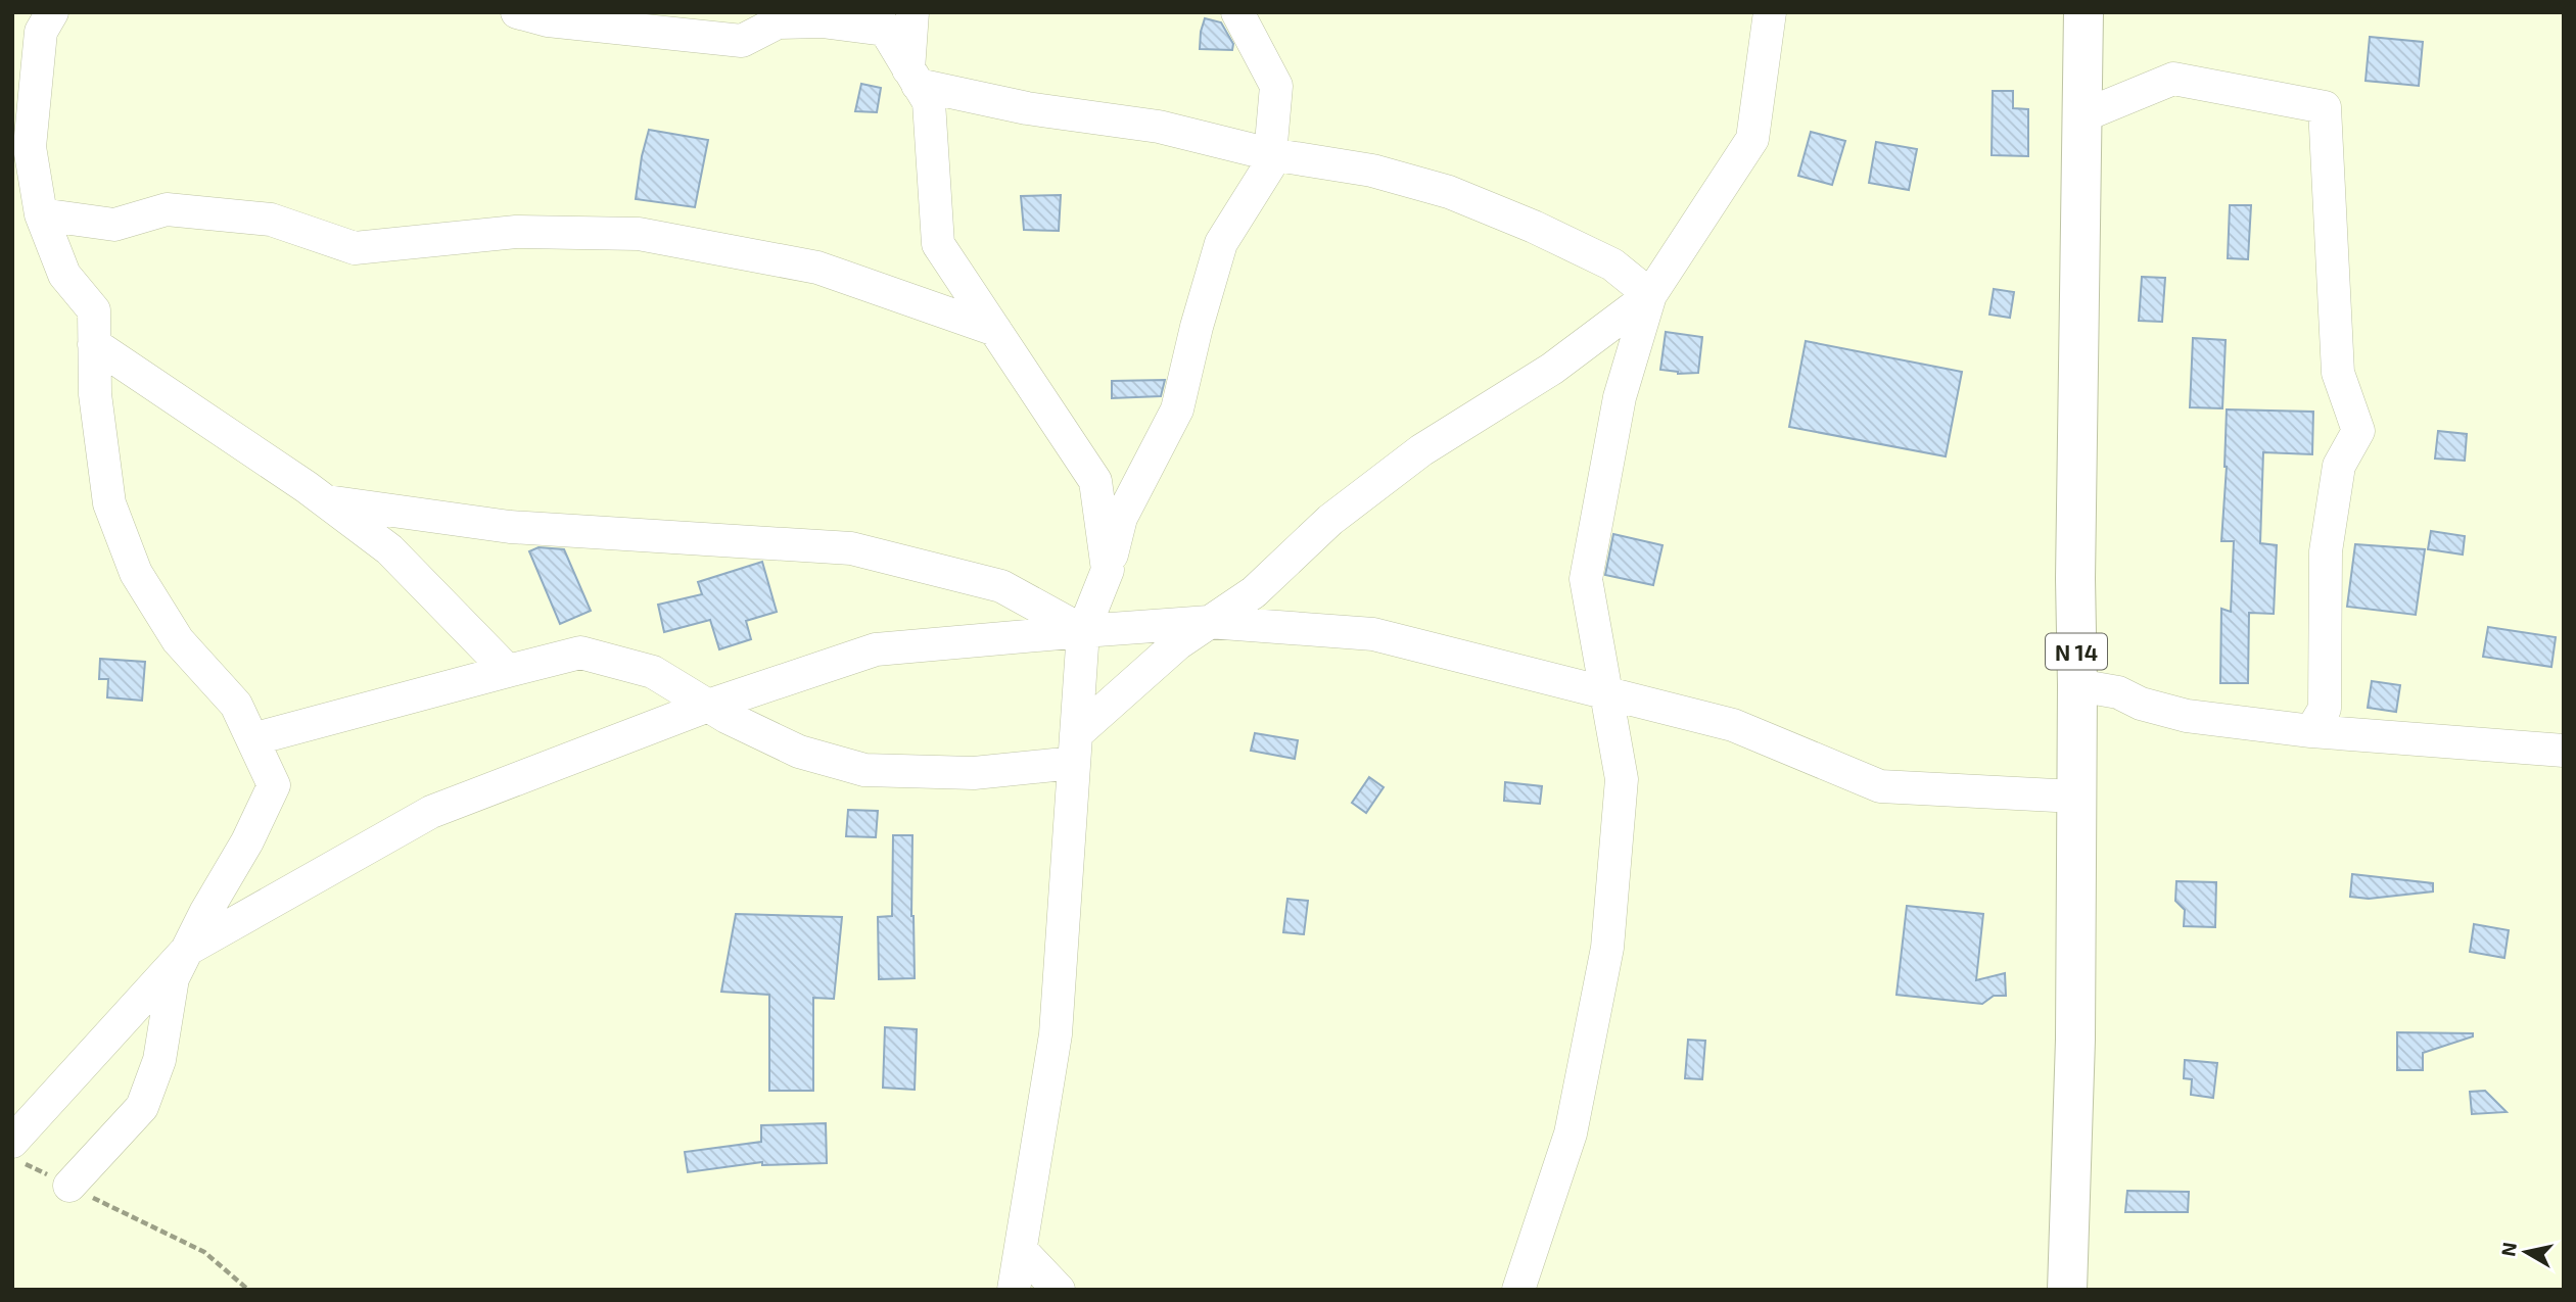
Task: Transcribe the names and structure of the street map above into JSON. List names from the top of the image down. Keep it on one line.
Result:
{"streets":{"main road":["N 14"]},"north":"left"}
